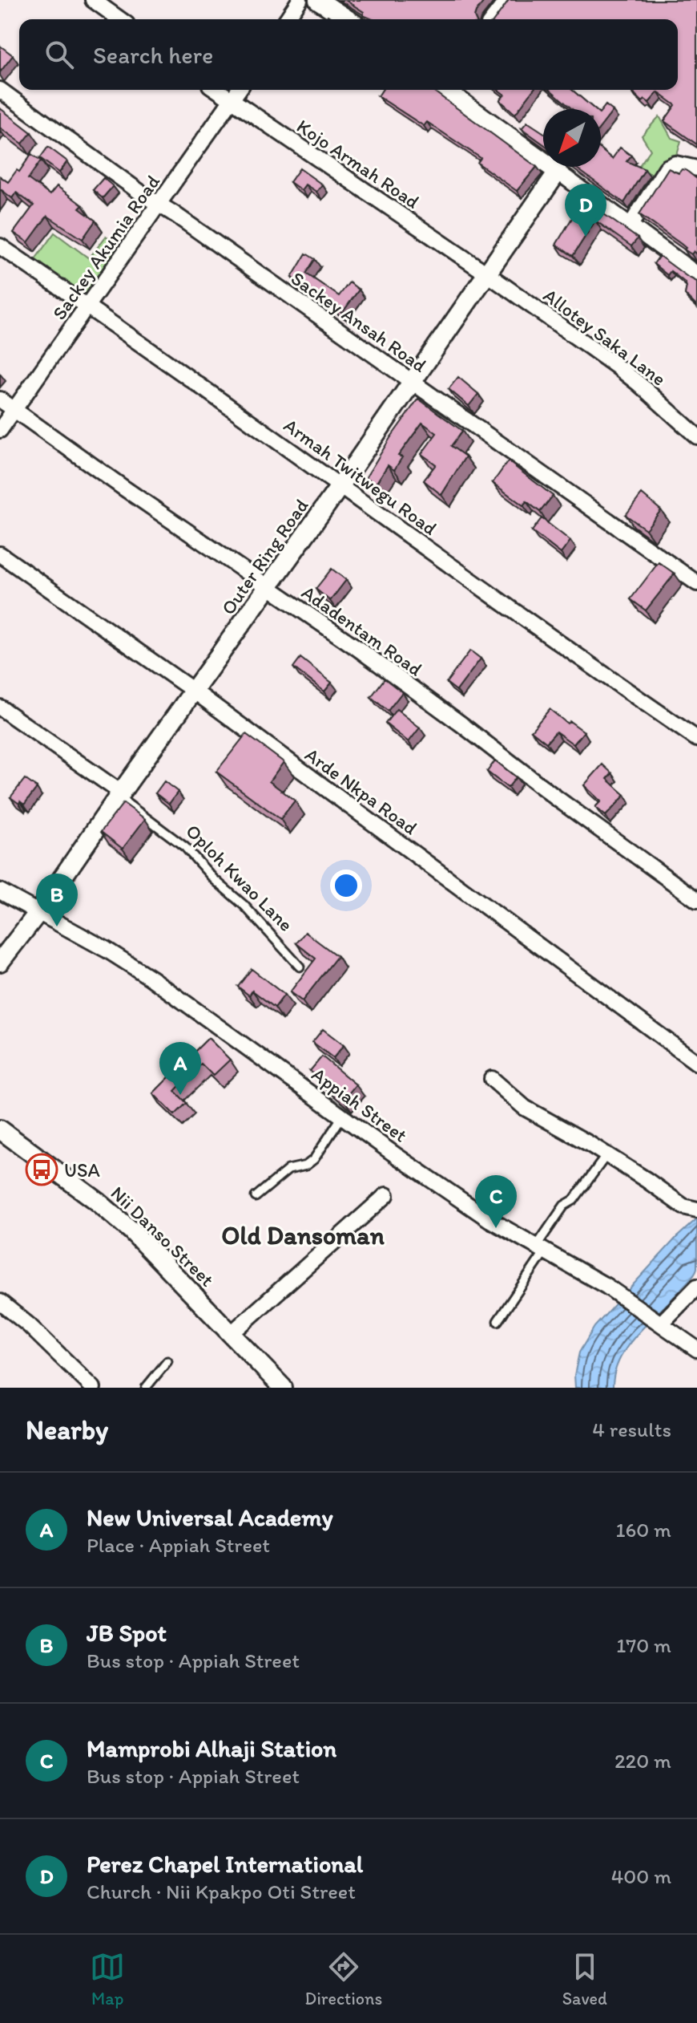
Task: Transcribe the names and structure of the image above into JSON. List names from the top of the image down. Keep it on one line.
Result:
{"streets":{"street":["Kojo Armah Road","Sackey Akumia Road","Sackey Ansah Road","Allotey Saka Lane","Armah Twitwegu Road","Outer Ring Road","Adadentam Road","Arde Nkpa Road","Appiah Street","Nii Danso Street"],"lane":["Oploh Kwao Lane"]},"crossings":[["Kojo Armah Road","Sackey Akumia Road"],["Kojo Armah Road","Allotey Saka Lane"],["Kojo Armah Road","Outer Ring Road"],["Sackey Akumia Road","Sackey Ansah Road"],["Sackey Akumia Road","Armah Twitwegu Road"],["Sackey Akumia Road","Adadentam Road"],["Sackey Ansah Road","Outer Ring Road"],["Allotey Saka Lane","Outer Ring Road"],["Armah Twitwegu Road","Outer Ring Road"],["Outer Ring Road","Adadentam Road"],["Outer Ring Road","Arde Nkpa Road"],["Outer Ring Road","Oploh Kwao Lane"],["Outer Ring Road","Appiah Street"]],"districts":["Old Dansoman"],"places":{"bus stop":["USA"]},"north":"bottom left","page":{"search":"Search here","pins":["D","B","A","C"],"heading":["Nearby","4 results"],"list":[{"mark":"A","name":"New Universal Academy","note":"Place · Appiah Street","value":"160 m"},{"mark":"B","name":"JB Spot","note":"Bus stop · Appiah Street","value":"170 m"},{"mark":"C","name":"Mamprobi Alhaji Station","note":"Bus stop · Appiah Street","value":"220 m"},{"mark":"D","name":"Perez Chapel International","note":"Church · Nii Kpakpo Oti Street","value":"400 m"}],"nav":["Map","Directions","Saved"]}}
